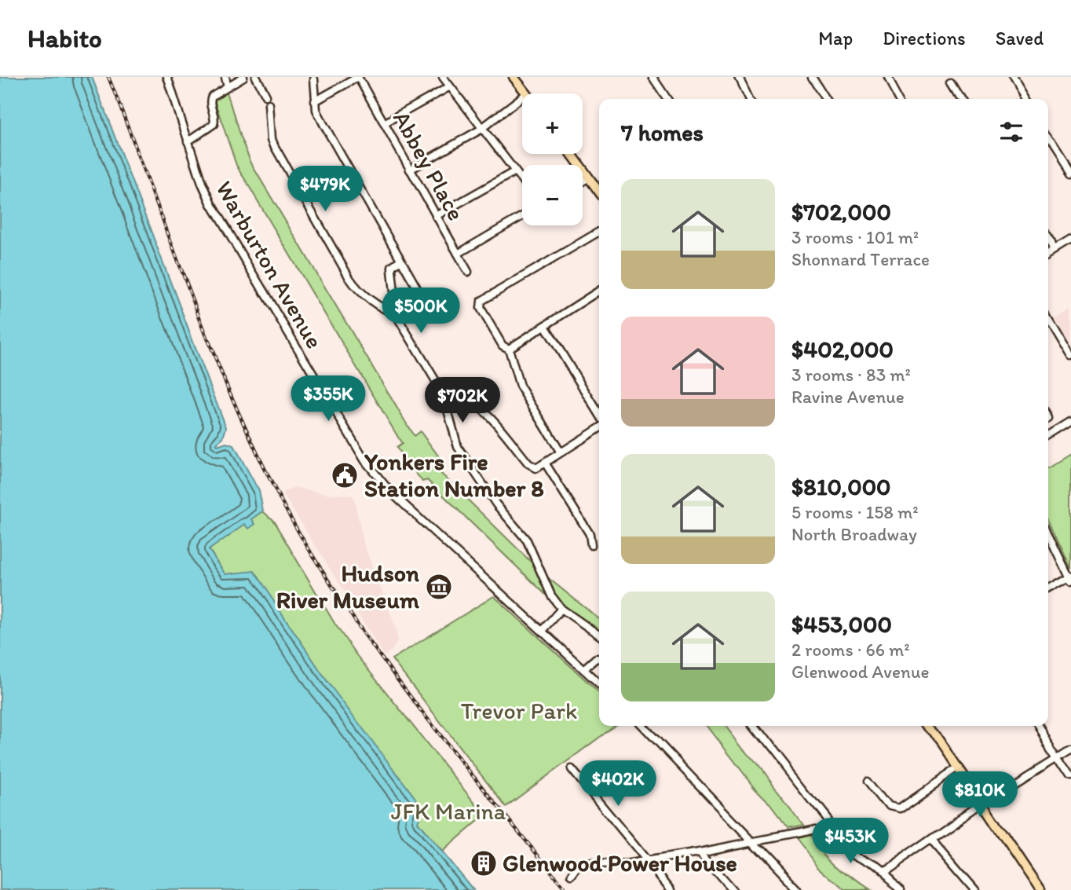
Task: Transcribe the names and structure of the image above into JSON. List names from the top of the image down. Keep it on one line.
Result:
{"streets":{"street":["Abbey Place","Warburton Avenue"]},"parks":["Trevor Park","JFK Marina"],"places":{"public building":["Yonkers Fire Station Number 8"],"museum":["Hudson River Museum"],"building":["Glenwood Power House"]},"page":{"header":"Habito","nav":["Map","Directions","Saved"],"map_buttons":["+","−"],"heading":"7 homes","list":[{"name":"$702,000","note":"3 rooms · 101 m² · Shonnard Terrace"},{"name":"$402,000","note":"3 rooms · 83 m² · Ravine Avenue"},{"name":"$810,000","note":"5 rooms · 158 m² · North Broadway"},{"name":"$453,000","note":"2 rooms · 66 m² · Glenwood Avenue"}],"price":["$479K","$500K","$355K","$702K","$402K","$810K","$453K"]}}
